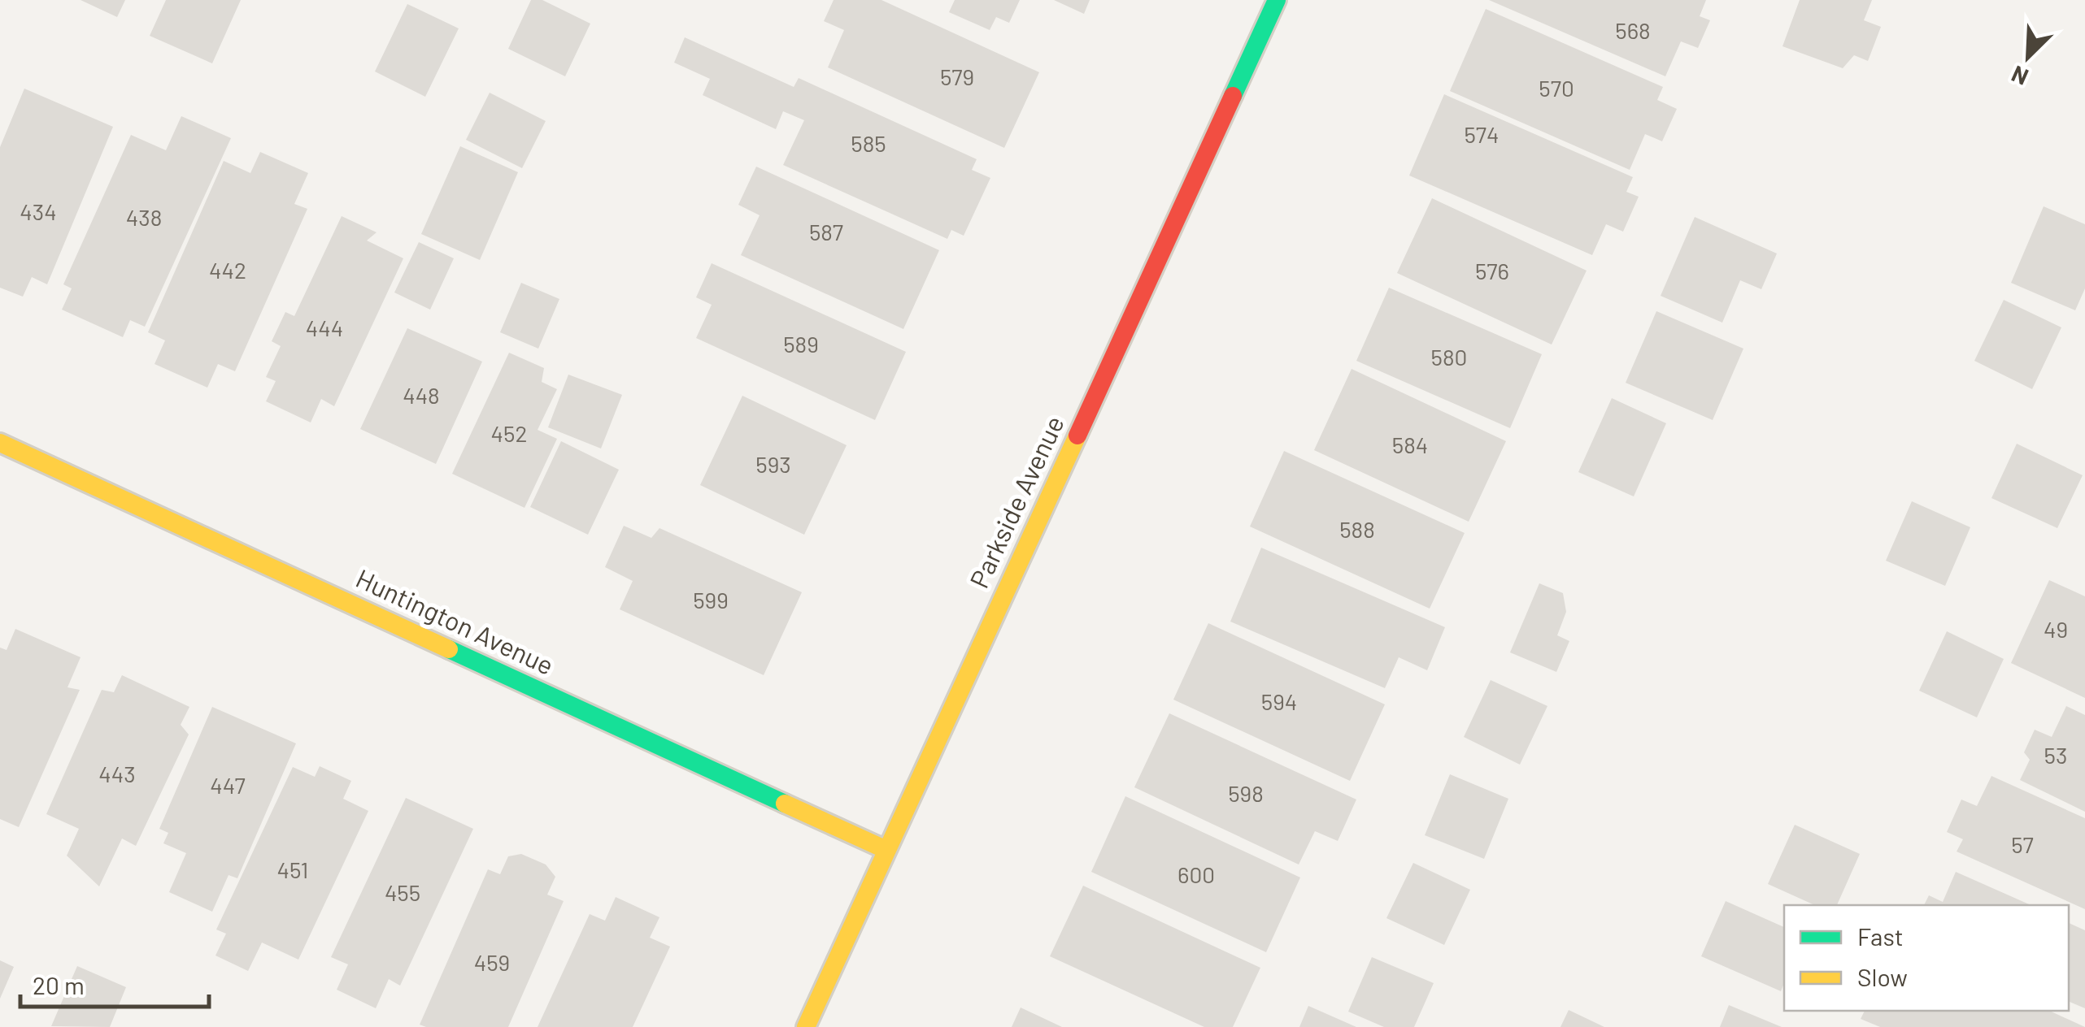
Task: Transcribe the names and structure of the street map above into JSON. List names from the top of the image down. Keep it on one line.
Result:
{"streets":{"street":["Parkside Avenue","Huntington Avenue"]},"crossings":[["Parkside Avenue","Huntington Avenue"]],"house_numbers":["568","579","570","574","585","434","438","587","442","576","444","589","580","448","452","584","593","588","599","49","594","53","443","447","598","57","451","600","455","459"],"legend":["Fast","Slow"],"scale_bar":"20 m","north":"bottom left"}
